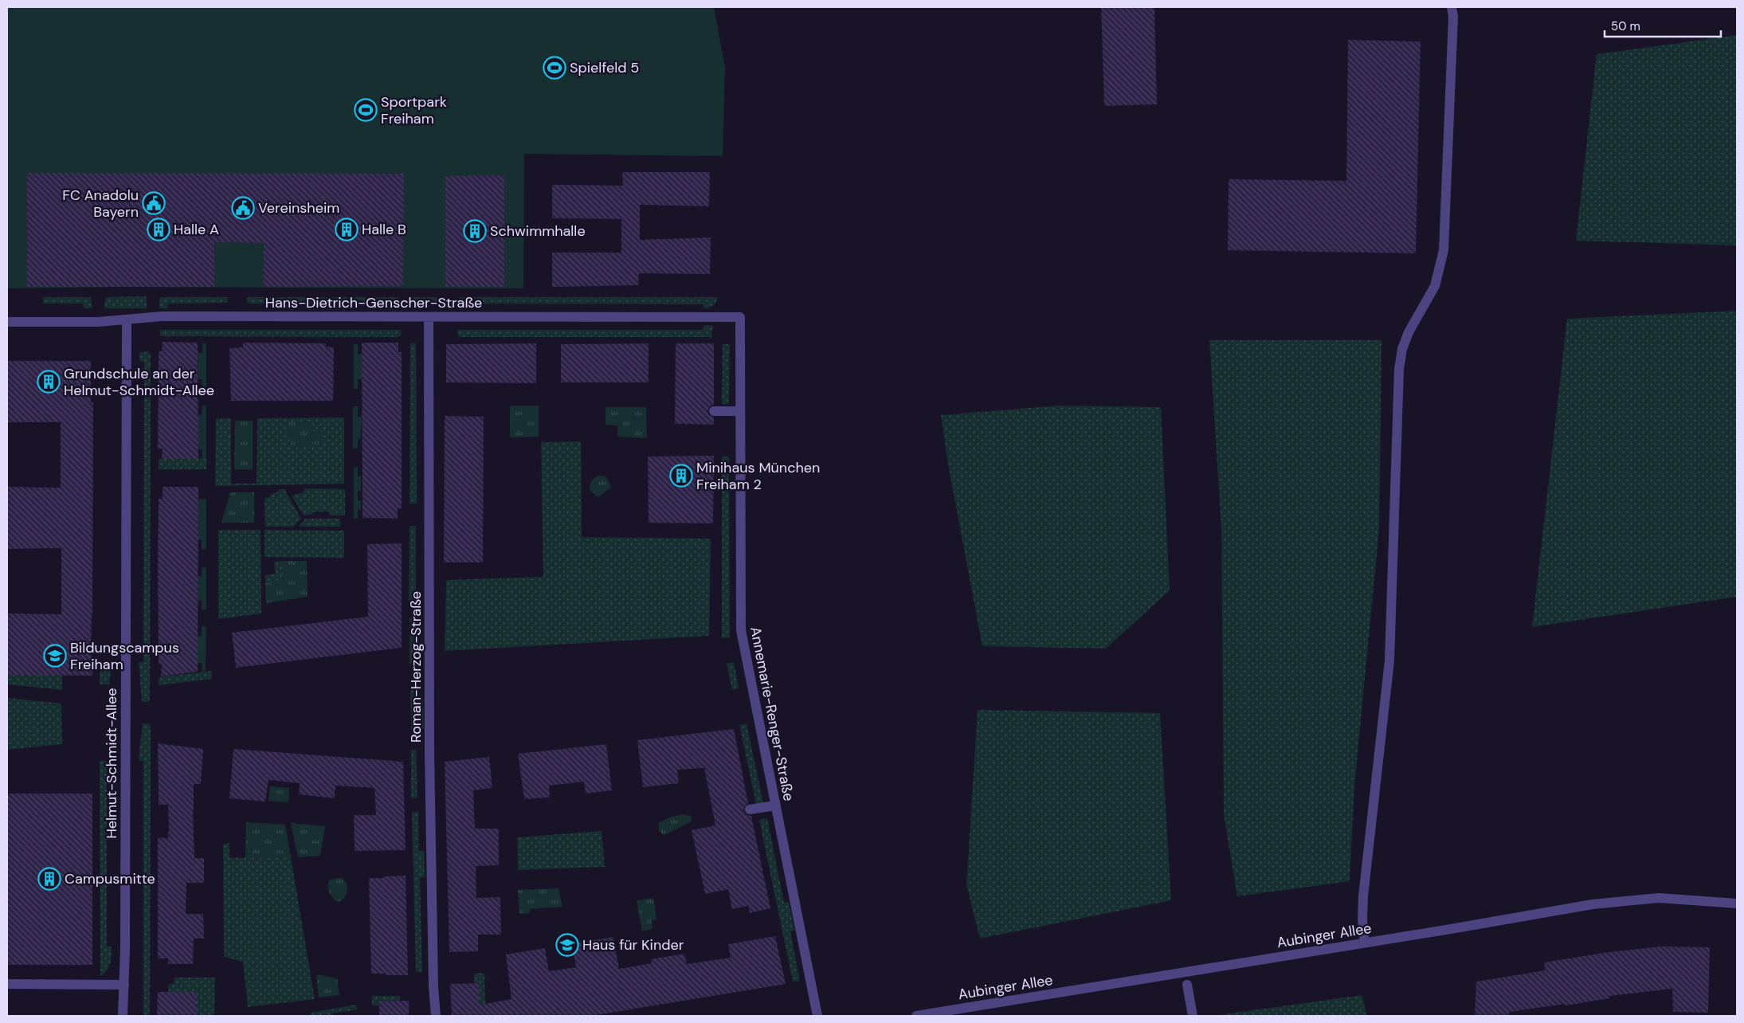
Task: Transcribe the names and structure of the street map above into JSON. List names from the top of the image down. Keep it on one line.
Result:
{"streets":{"street":["Hans-Dietrich-Genscher-Straße","Roman-Herzog-Straße","Annemarie-Renger-Straße","Helmut-Schmidt-Allee","Aubinger Allee"]},"crossings":[["Hans-Dietrich-Genscher-Straße","Roman-Herzog-Straße"],["Hans-Dietrich-Genscher-Straße","Annemarie-Renger-Straße"],["Hans-Dietrich-Genscher-Straße","Helmut-Schmidt-Allee"]],"places":{"sports":["Spielfeld 5","Sportpark Freiham"],"public building":["FC Anadolu Bayern","Vereinsheim"],"building":["Halle A","Halle B","Schwimmhalle","Grundschule an der Helmut-Schmidt-Allee","Minihaus München Freiham 2","Campusmitte"],"school or university":["Bildungscampus Freiham","Haus für Kinder"]},"scale_bar":"50 m"}
